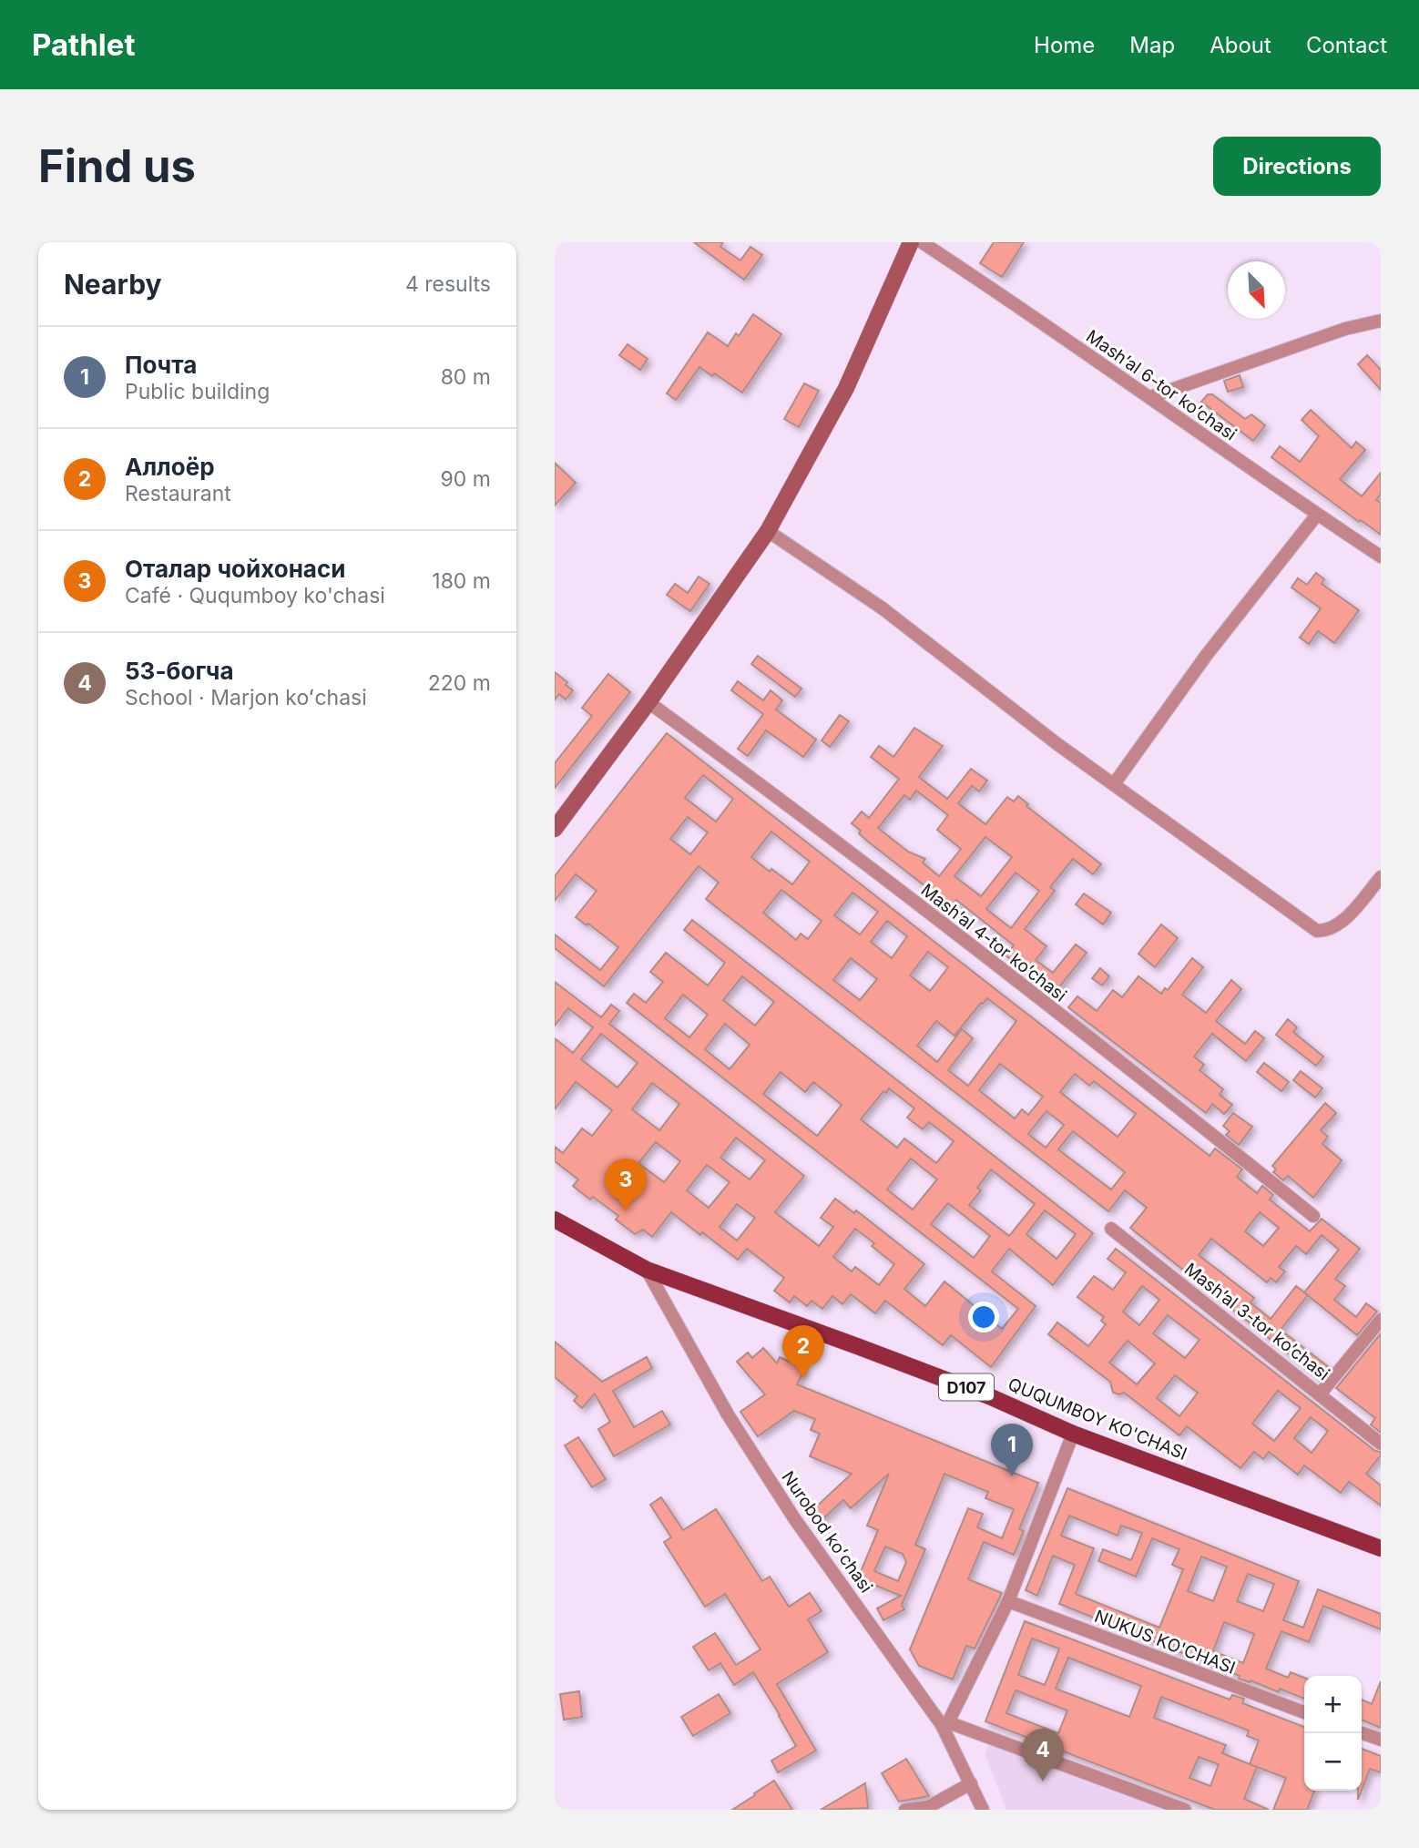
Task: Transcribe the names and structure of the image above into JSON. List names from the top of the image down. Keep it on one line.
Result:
{"streets":{"main road":["D107","QUQUMBOY KO'CHASI"],"street":["Mashʼal 6-tor koʼchasi","Mashʼal 4-tor koʼchasi","Mashʼal 3-tor koʼchasi","Nurobod koʻchasi","NUKUS KO'CHASI"]},"crossings":[["QUQUMBOY KO'CHASI","Nurobod koʻchasi"]],"north":"bottom right","page":{"header":"Pathlet","nav":["Home","Map","About","Contact"],"buttons":"Directions","title":"Find us","heading":["Nearby","4 results"],"list":[{"mark":"1","name":"Почта","note":"Public building","value":"80 m"},{"mark":"2","name":"Аллоёр","note":"Restaurant","value":"90 m"},{"mark":"3","name":"Оталар чойхонаси","note":"Café · Ququmboy ko'chasi","value":"180 m"},{"mark":"4","name":"53-богча","note":"School · Marjon koʻchasi","value":"220 m"}],"pins":["3","2","1","4"],"map_buttons":["+","−"]}}
